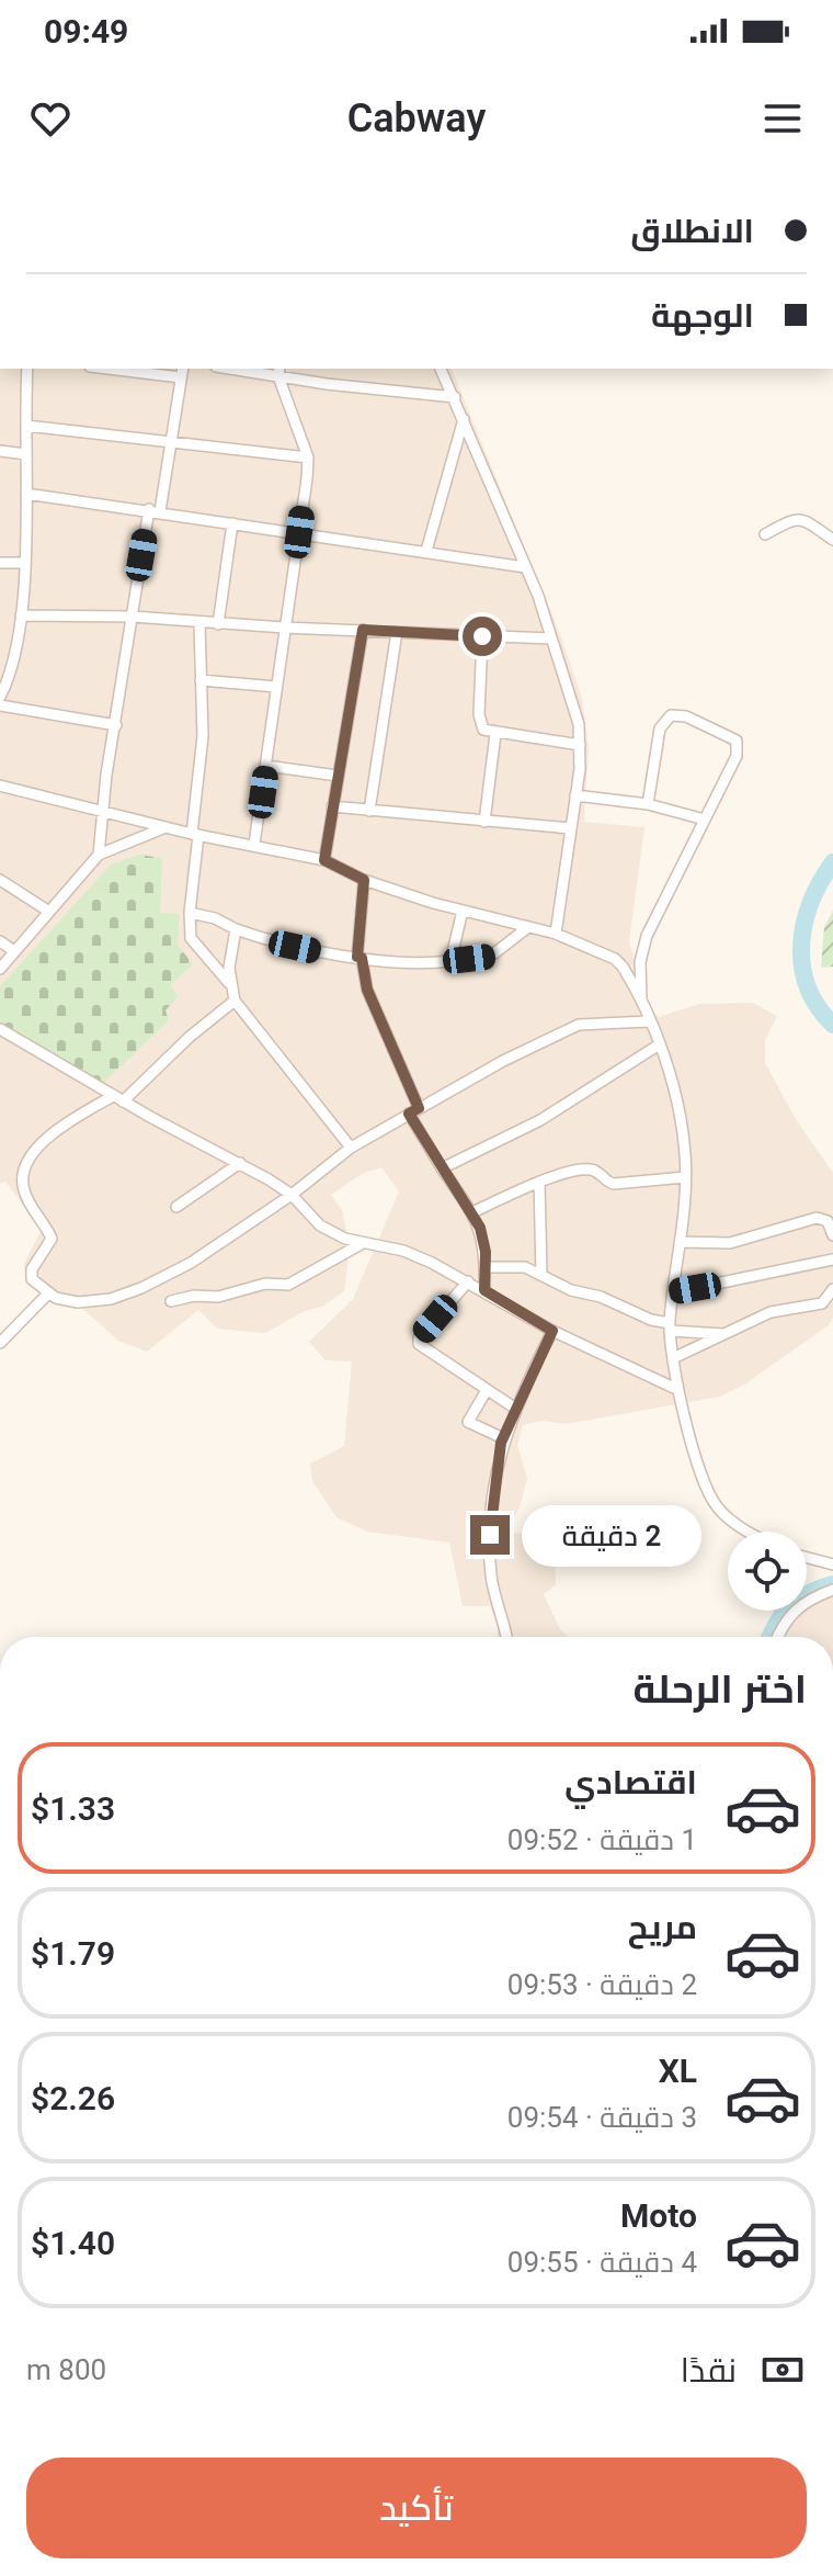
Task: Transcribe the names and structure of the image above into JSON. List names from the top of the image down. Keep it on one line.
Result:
{"page":{"status":"09:49","header":"Cabway","banner":["الانطلاق","الوجهة"],"bubble":"2 دقيقة","heading":"اختر الرحلة","list":[{"name":"اقتصادي","note":"1 دقيقة · 09:52","value":"$1.33"},{"name":"مريح","note":"2 دقيقة · 09:53","value":"$1.79"},{"name":"XL","note":"3 دقيقة · 09:54","value":"$2.26"},{"name":"Moto","note":"4 دقيقة · 09:55","value":"$1.40"}],"pay":["نقدًا","800 m"],"buttons":"تأكيد"}}
